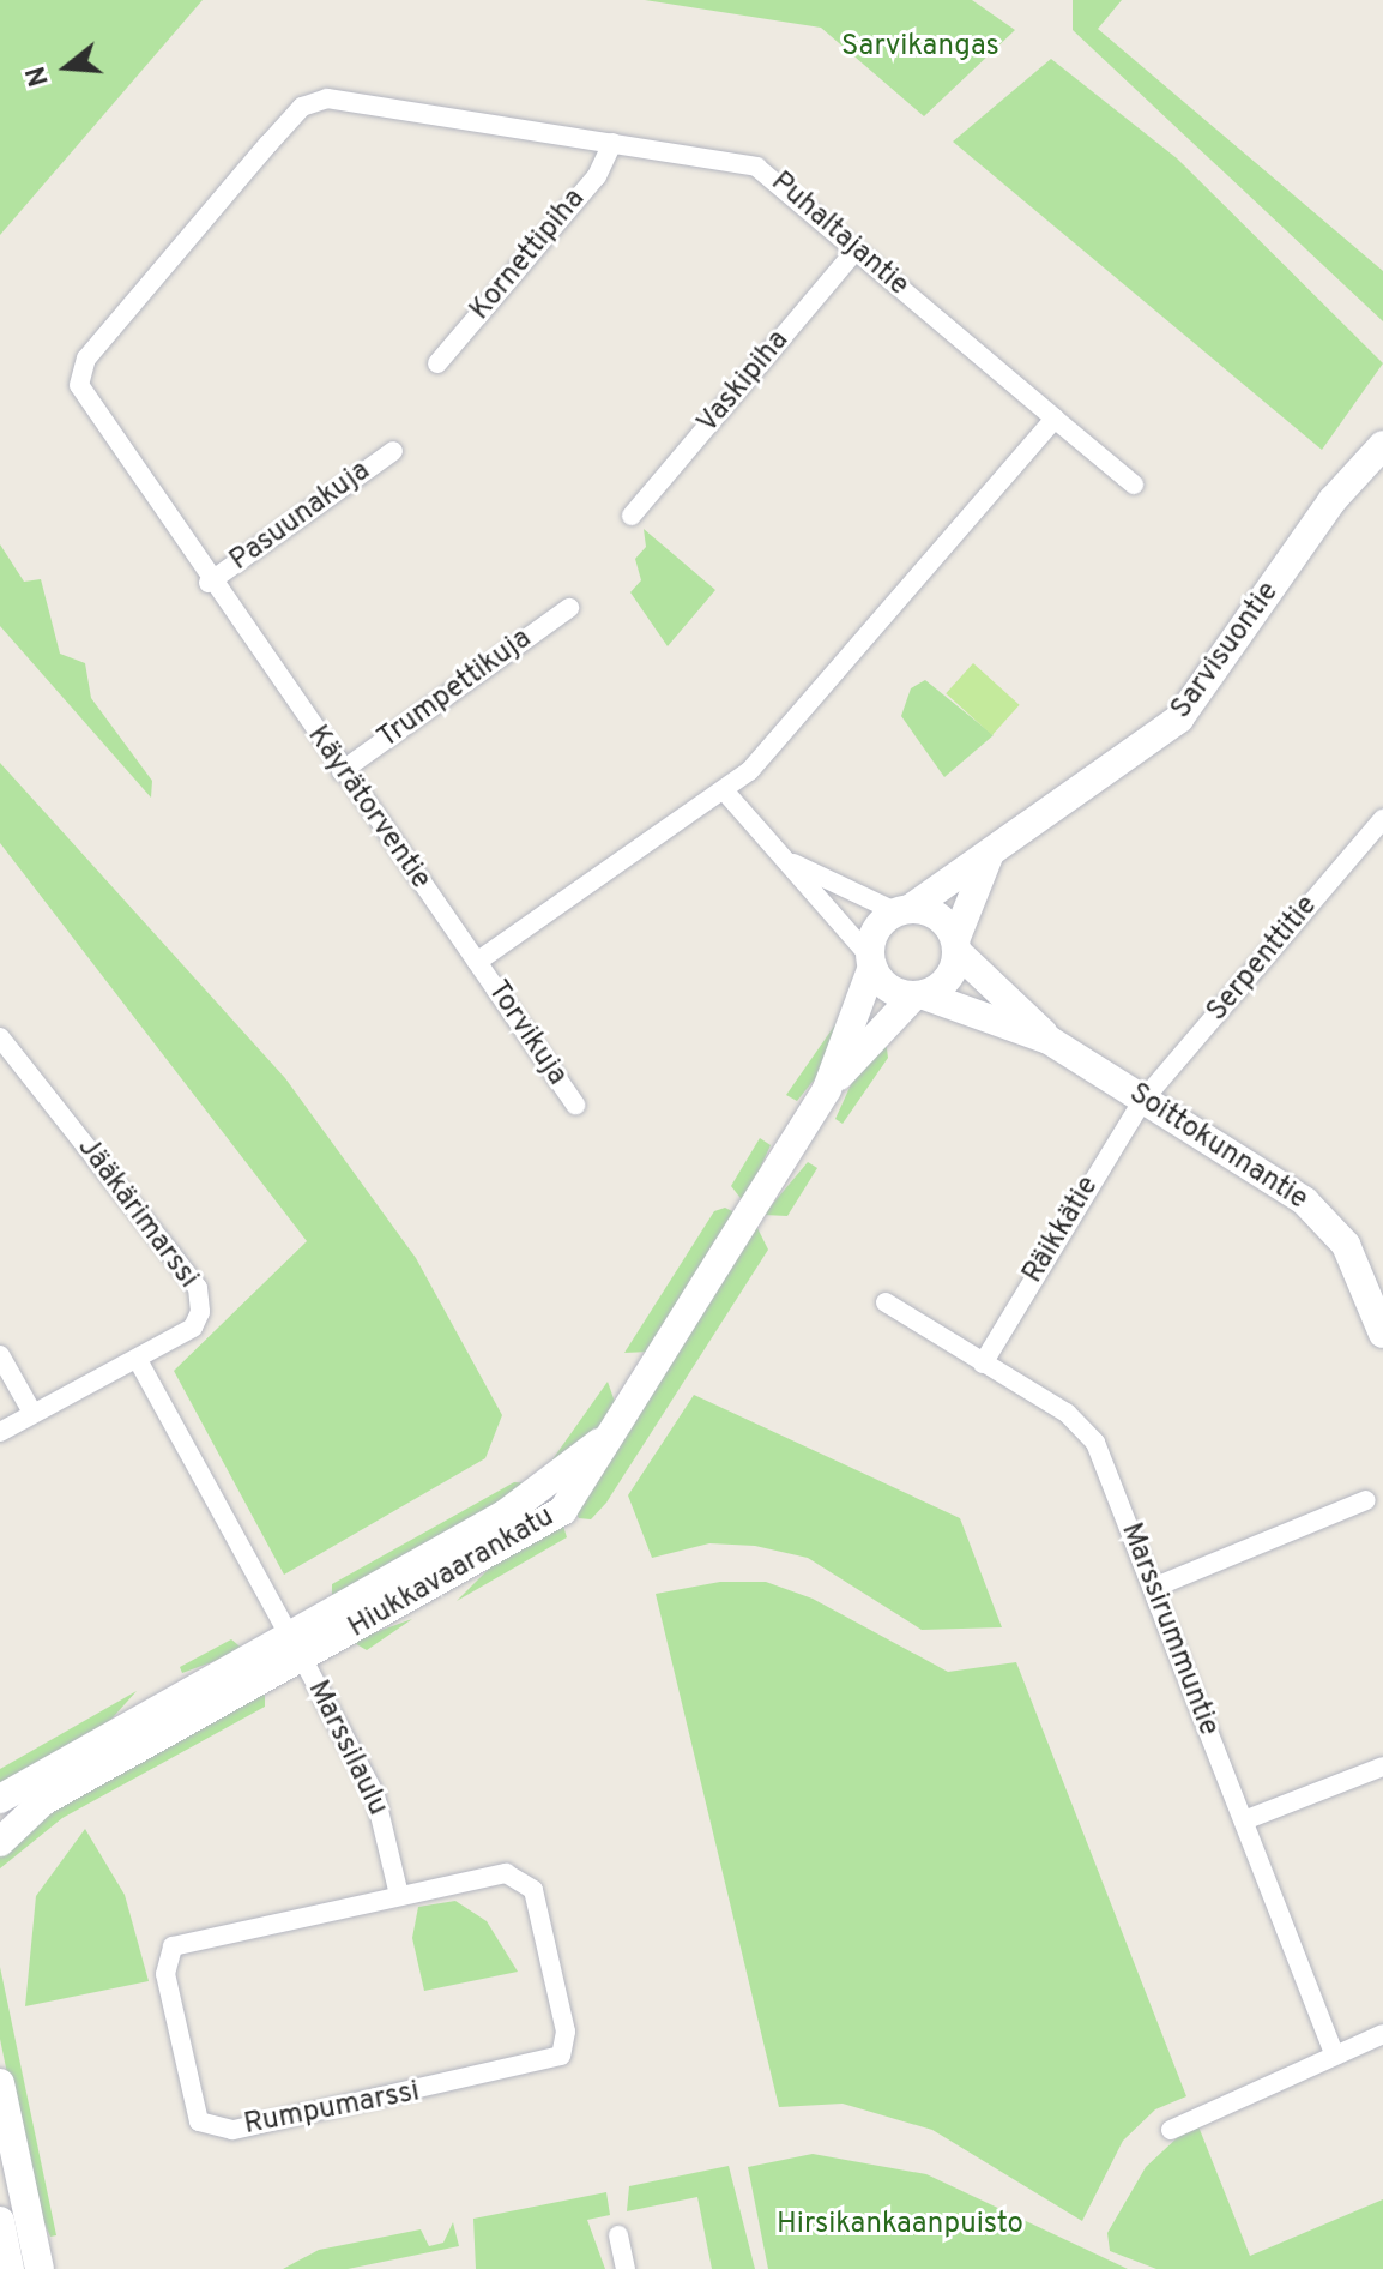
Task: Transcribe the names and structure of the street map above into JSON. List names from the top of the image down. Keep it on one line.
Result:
{"streets":{"street":["Puhaltajantie","Kornettipiha","Vaskipiha","Pasuunakuja","Sarvisuontie","Trumpettikuja","Käyrätorventie","Serpenttitie","Torvikuja","Soittokunnantie","Jääkärimarssi","Räikkätie","Hiukkavaarankatu","Marssirummuntie","Marssilaulu","Rumpumarssi"]},"crossings":[["Puhaltajantie","Kornettipiha"],["Puhaltajantie","Vaskipiha"],["Puhaltajantie","Käyrätorventie"],["Pasuunakuja","Käyrätorventie"],["Sarvisuontie","Soittokunnantie"],["Sarvisuontie","Hiukkavaarankatu"],["Trumpettikuja","Käyrätorventie"],["Käyrätorventie","Torvikuja"],["Serpenttitie","Soittokunnantie"],["Serpenttitie","Räikkätie"],["Soittokunnantie","Räikkätie"],["Soittokunnantie","Hiukkavaarankatu"],["Räikkätie","Marssirummuntie"],["Hiukkavaarankatu","Marssilaulu"],["Marssilaulu","Rumpumarssi"]],"parks":["Sarvikangas","Hirsikankaanpuisto"],"north":"left"}
